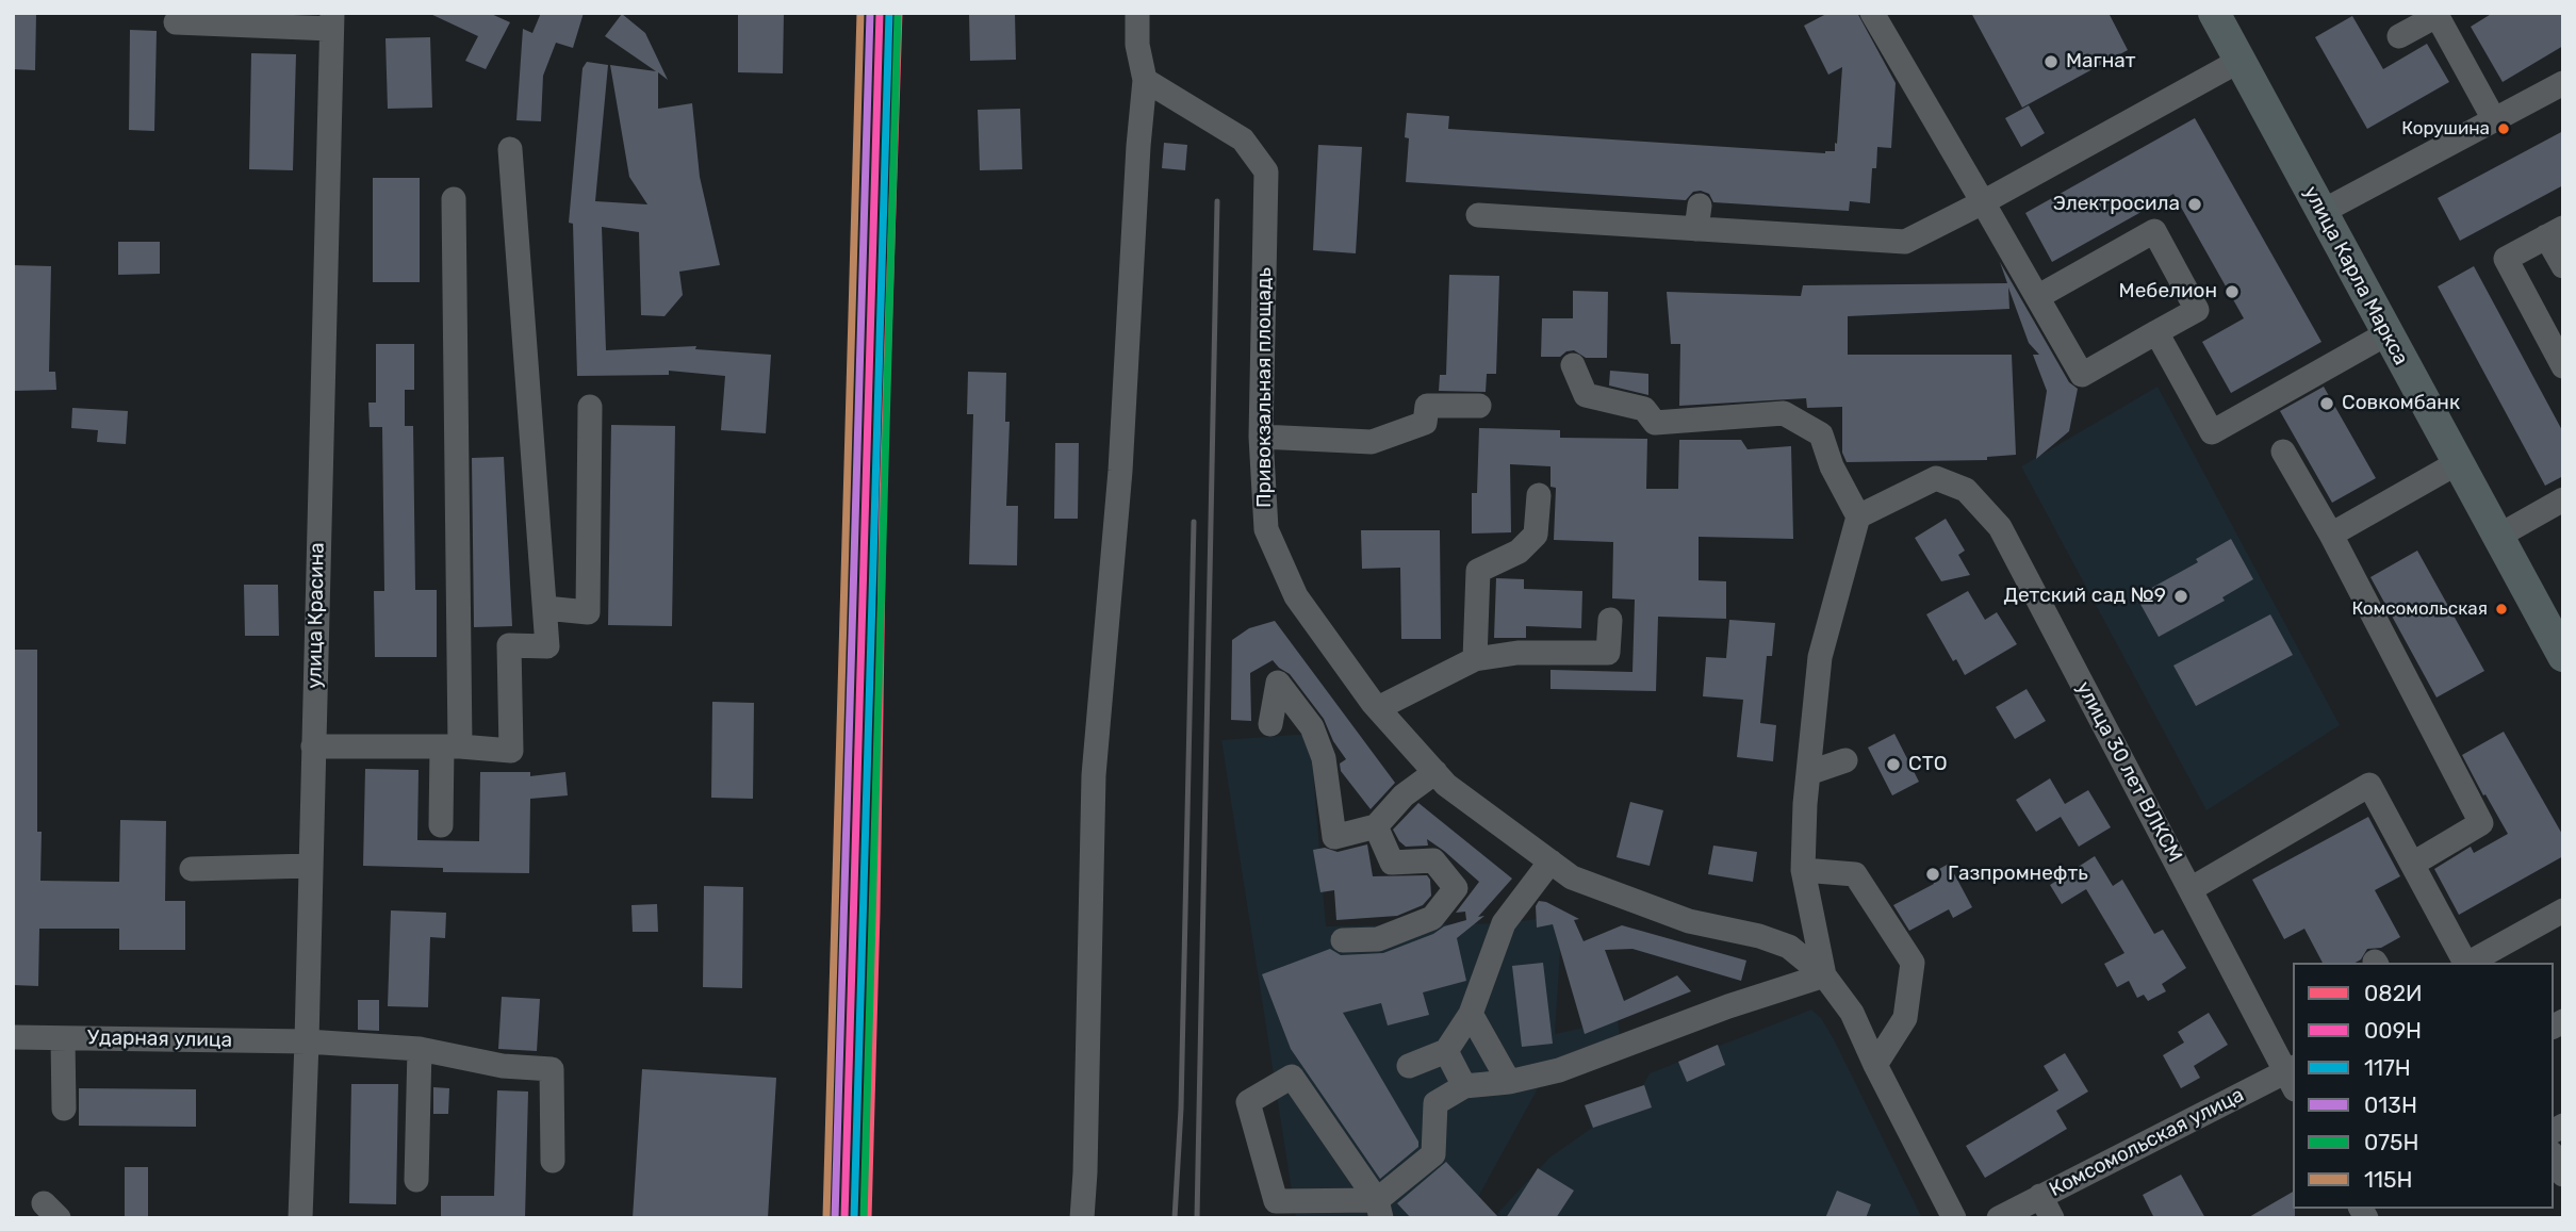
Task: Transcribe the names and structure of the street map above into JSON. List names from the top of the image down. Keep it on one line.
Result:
{"streets":{"main road":["улица Карла Маркса"],"street":["Привокзальная площадь","улица Красина","улица 30 лет ВЛКСМ","Ударная улица","Комсомольская улица"]},"crossings":[["улица Красина","Ударная улица"],["улица 30 лет ВЛКСМ","Комсомольская улица"]],"places":["Магнат","Корушина","Электросила","Мебелион","Совкомбанк","Детский сад №9","Комсомольская","СТО","Газпромнефть"],"lines":["transit line 082И","transit line 009Н","transit line 117Н","transit line 013Н","transit line 115Н","transit line 075Н"],"legend":["082И","009Н","117Н","013Н","075Н","115Н"]}
